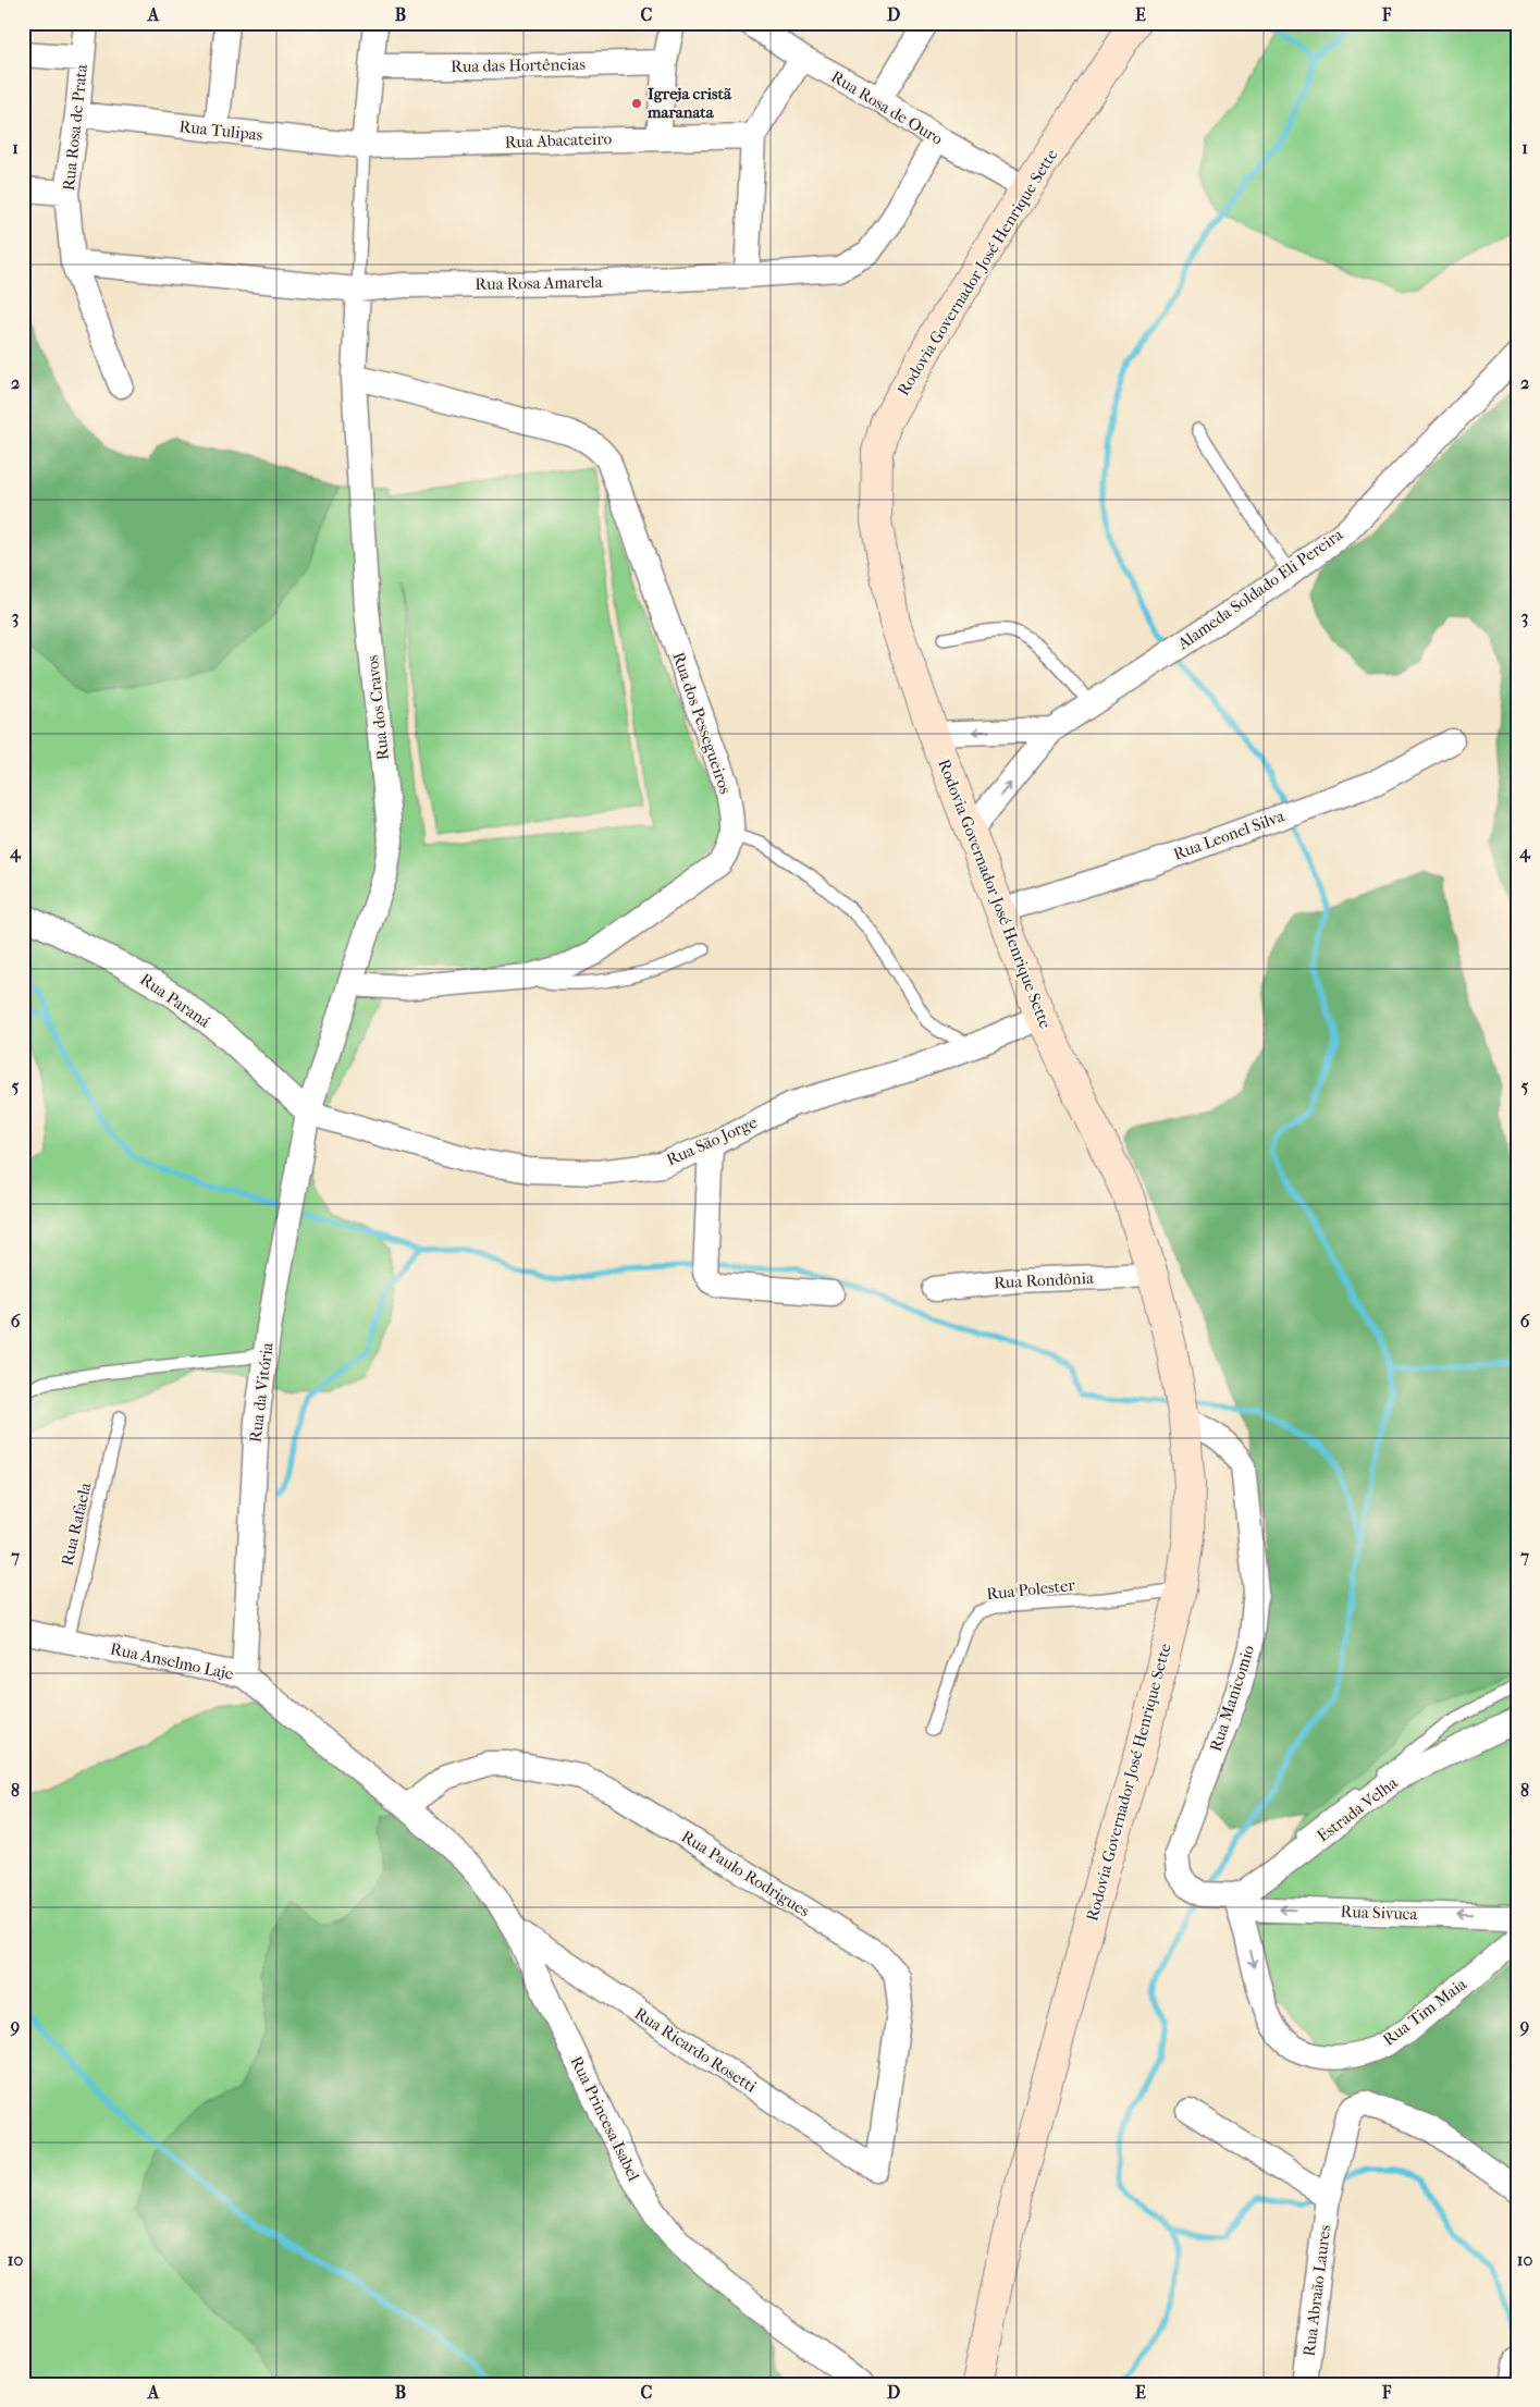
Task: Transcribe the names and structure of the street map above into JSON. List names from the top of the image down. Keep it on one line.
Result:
{"streets":{"main road":["Rodovia Governador José Henrique Sette"],"street":["Rua das Hortências","Rua Rosa de Ouro","Rua Rosa de Prata","Rua Tulipas","Rua Abacateiro","Rua Rosa Amarela","Alameda Soldado Eli Pereira","Rua dos Cravos","Rua dos Pessegueiros","Rua Leonel Silva","Rua Paraná","Rua São Jorge","Rua Rondônia","Rua da Vitória","Rua Anselmo Laje","Rua Manicomio","Estrada Velha","Rua Paulo Rodrigues","Rua Sivuca","Rua Tim Maia","Rua Ricardo Rosetti","Rua Princesa Isabel","Rua Abraão Laures"],"lane":["Rua Rafaela","Rua Polester"]},"crossings":[["Rua Rosa de Ouro","Rodovia Governador José Henrique Sette"],["Rua Rosa de Ouro","Rua Rosa Amarela"],["Rua Rosa de Prata","Rua Tulipas"],["Rua Rosa de Prata","Rua Rosa Amarela"],["Rua Tulipas","Rua Abacateiro"],["Rodovia Governador José Henrique Sette","Alameda Soldado Eli Pereira"],["Rodovia Governador José Henrique Sette","Rua Leonel Silva"],["Rodovia Governador José Henrique Sette","Rua São Jorge"],["Rodovia Governador José Henrique Sette","Rua Rondônia"],["Rodovia Governador José Henrique Sette","Rua Polester"],["Rodovia Governador José Henrique Sette","Rua Manicomio"],["Rua Rosa Amarela","Rua dos Cravos"],["Rua dos Cravos","Rua dos Pessegueiros"],["Rua dos Cravos","Rua Paraná"],["Rua dos Cravos","Rua São Jorge"],["Rua dos Cravos","Rua da Vitória"],["Rua Paraná","Rua São Jorge"],["Rua Paraná","Rua da Vitória"],["Rua São Jorge","Rua da Vitória"],["Rua da Vitória","Rua Anselmo Laje"],["Rua Rafaela","Rua Anselmo Laje"],["Rua Anselmo Laje","Rua Paulo Rodrigues"],["Rua Anselmo Laje","Rua Princesa Isabel"],["Rua Manicomio","Estrada Velha"],["Estrada Velha","Rua Sivuca"],["Estrada Velha","Rua Tim Maia"],["Rua Paulo Rodrigues","Rua Ricardo Rosetti"],["Rua Paulo Rodrigues","Rua Princesa Isabel"],["Rua Sivuca","Rua Tim Maia"],["Rua Ricardo Rosetti","Rua Princesa Isabel"]],"one_way":["Rua Sivuca"],"places":["Igreja cristã maranata"],"grid":{"columns":["A","B","C","D","E","F"],"rows":["1","2","3","4","5","6","7","8","9","10"]}}
